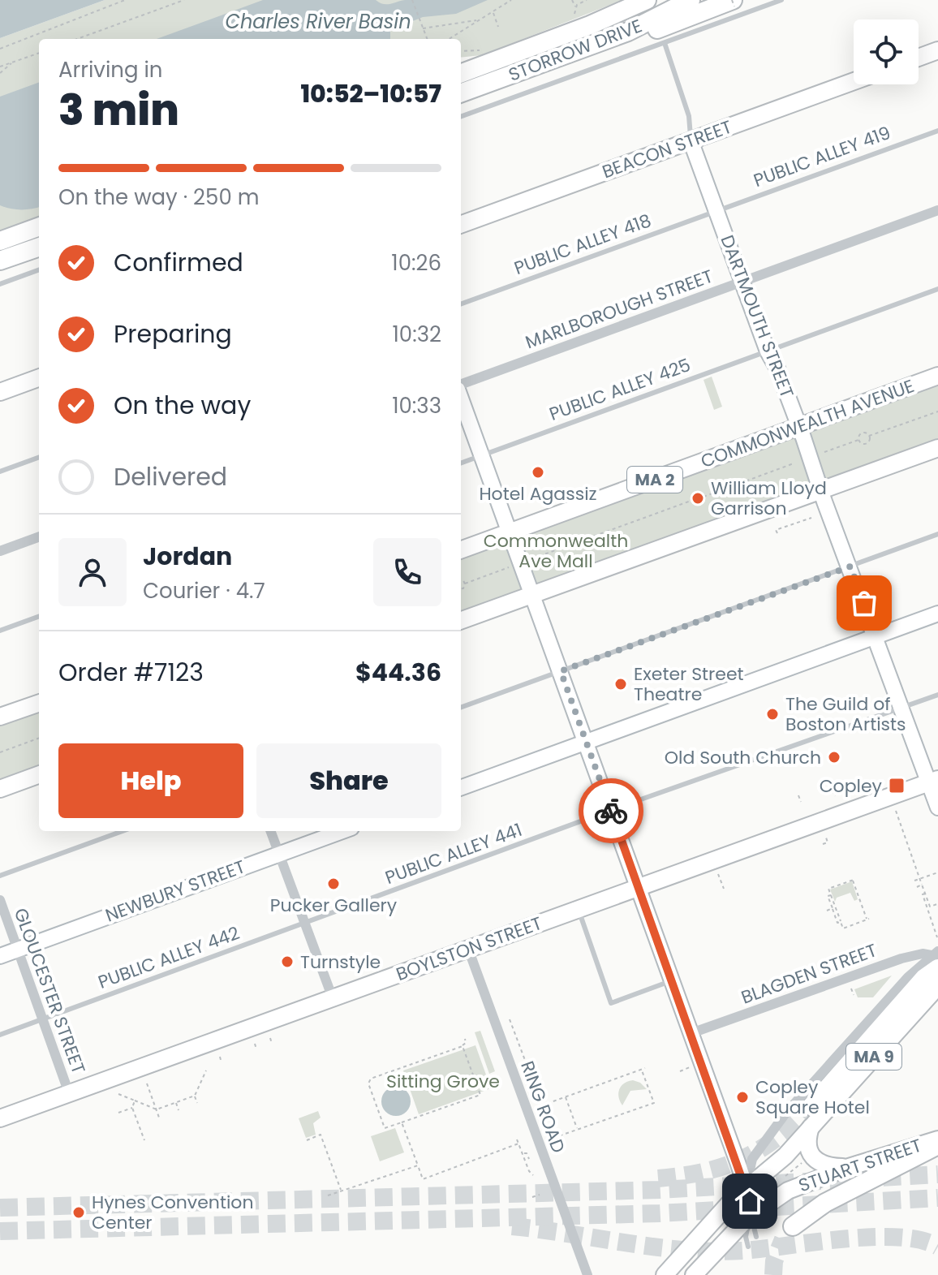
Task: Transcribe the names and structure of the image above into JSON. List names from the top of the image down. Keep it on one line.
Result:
{"streets":{"highway":["STORROW DRIVE"],"main road":["BEACON STREET","DARTMOUTH STREET","COMMONWEALTH AVENUE","MA 2","NEWBURY STREET","BOYLSTON STREET","MA 9","STUART STREET"],"street":["MARLBOROUGH STREET","BLAGDEN STREET","GLOUCESTER STREET","RING ROAD"],"lane":["PUBLIC ALLEY 419","PUBLIC ALLEY 418","PUBLIC ALLEY 425","PUBLIC ALLEY 441","PUBLIC ALLEY 442"]},"crossings":[["BEACON STREET","DARTMOUTH STREET"],["PUBLIC ALLEY 419","PUBLIC ALLEY 418"],["PUBLIC ALLEY 419","DARTMOUTH STREET"],["PUBLIC ALLEY 418","DARTMOUTH STREET"],["MARLBOROUGH STREET","DARTMOUTH STREET"],["DARTMOUTH STREET","PUBLIC ALLEY 425"],["DARTMOUTH STREET","COMMONWEALTH AVENUE"],["DARTMOUTH STREET","PUBLIC ALLEY 441"],["DARTMOUTH STREET","BOYLSTON STREET"],["PUBLIC ALLEY 441","PUBLIC ALLEY 442"],["NEWBURY STREET","GLOUCESTER STREET"],["BOYLSTON STREET","GLOUCESTER STREET"],["BOYLSTON STREET","RING ROAD"],["PUBLIC ALLEY 442","GLOUCESTER STREET"]],"water":["Charles River Basin"],"parks":["Commonwealth Ave Mall","Sitting Grove"],"places":{"other":["Hotel Agassiz","William Lloyd Garrison","Exeter Street Theatre","The Guild of Boston Artists","Old South Church","Pucker Gallery","Turnstyle","Copley Square Hotel","Hynes Convention Center"],"transit":["Copley"]},"page":{"heading":["3 min","Arriving in","10:52–10:57"],"panel":["Jordan","Courier · 4.7","Order #7123","$44.36"],"bar":"On the way · 250 m","list":[["Confirmed","10:26"],["Preparing","10:32"],["On the way","10:33"],"Delivered"],"buttons":["Help","Share"]}}
